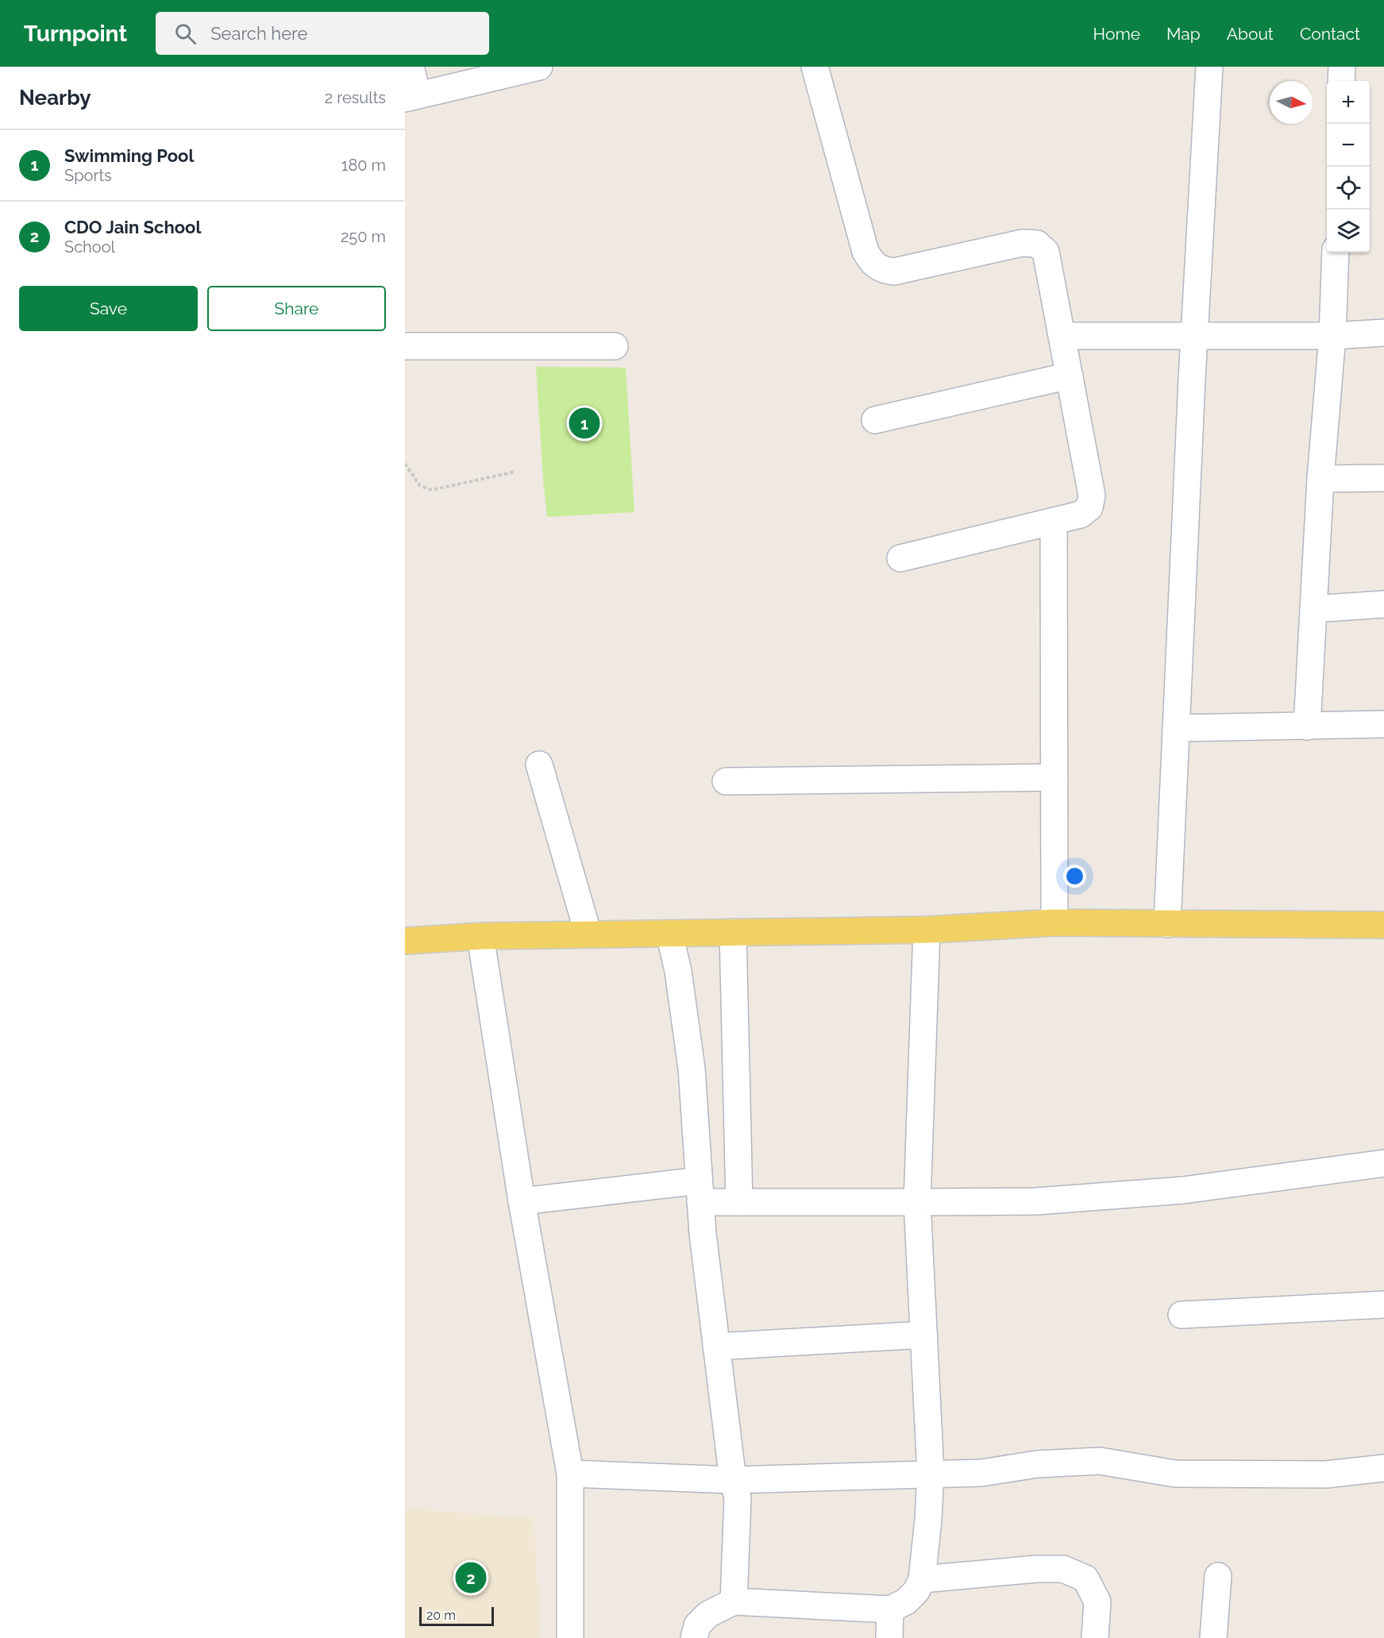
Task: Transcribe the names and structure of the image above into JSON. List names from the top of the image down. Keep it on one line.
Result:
{"scale_bar":"20 m","north":"right","page":{"header":"Turnpoint","search":"Search here","nav":["Home","Map","About","Contact"],"heading":["Nearby","2 results"],"map_buttons":["+","−"],"list":[{"mark":"1","name":"Swimming Pool","note":"Sports","value":"180 m"},{"mark":"2","name":"CDO Jain School","note":"School","value":"250 m"}],"buttons":["Save","Share"],"pins":["1","2"],"scale":"20 m"}}
